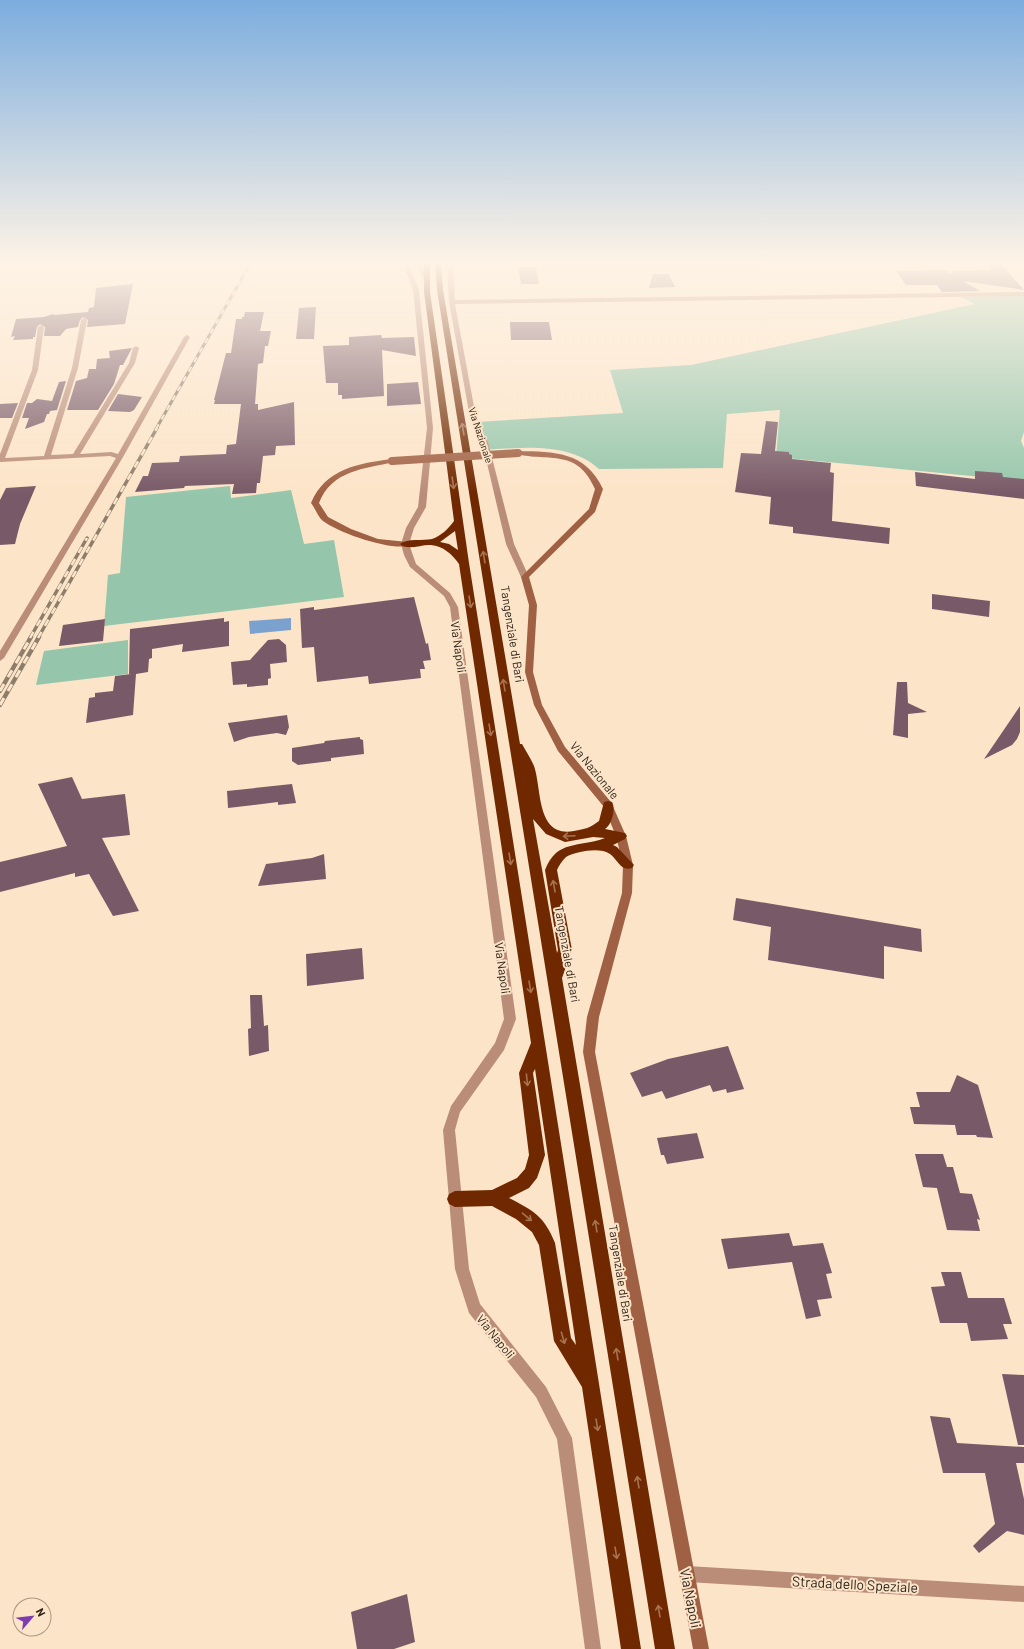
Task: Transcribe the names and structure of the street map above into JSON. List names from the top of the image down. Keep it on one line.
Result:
{"streets":{"highway":["Tangenziale di Bari"],"street":["Via Nazionale","Via Napoli","Strada dello Speziale"]},"crossings":[["Via Nazionale","Via Napoli"],["Via Napoli","Strada dello Speziale"]],"north":"top right"}
